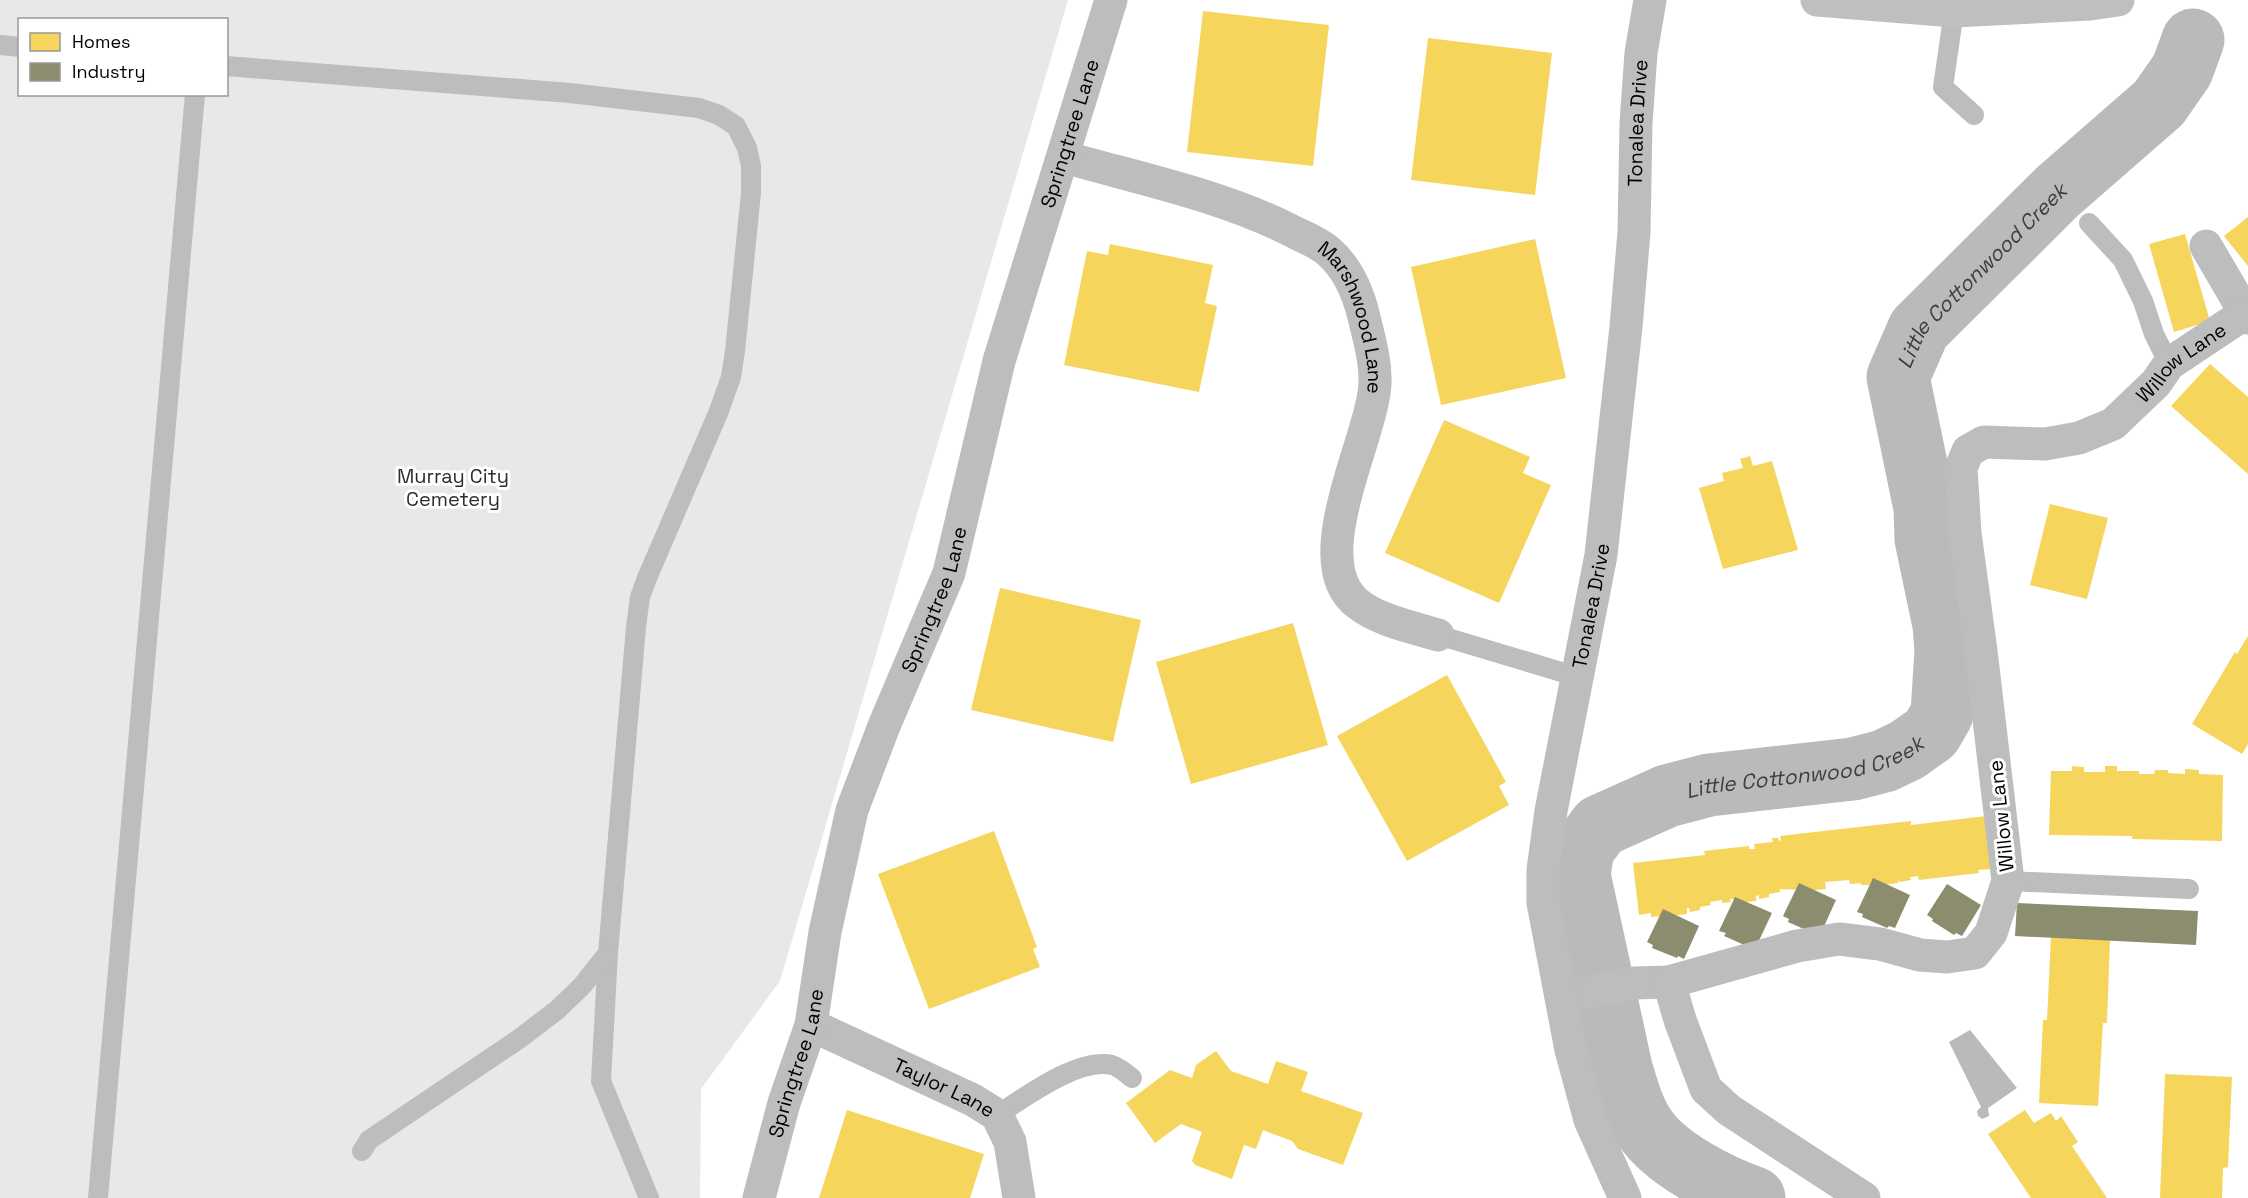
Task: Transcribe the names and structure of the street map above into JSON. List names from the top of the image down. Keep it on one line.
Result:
{"streets":{"street":["Tonalea Drive","Springtree Lane","Marshwood Lane","Willow Lane","Taylor Lane"]},"crossings":[["Tonalea Drive","Willow Lane"],["Springtree Lane","Marshwood Lane"],["Springtree Lane","Taylor Lane"]],"water":["Little Cottonwood Creek"],"parks":["Murray City Cemetery"],"legend":["Homes","Industry"]}
